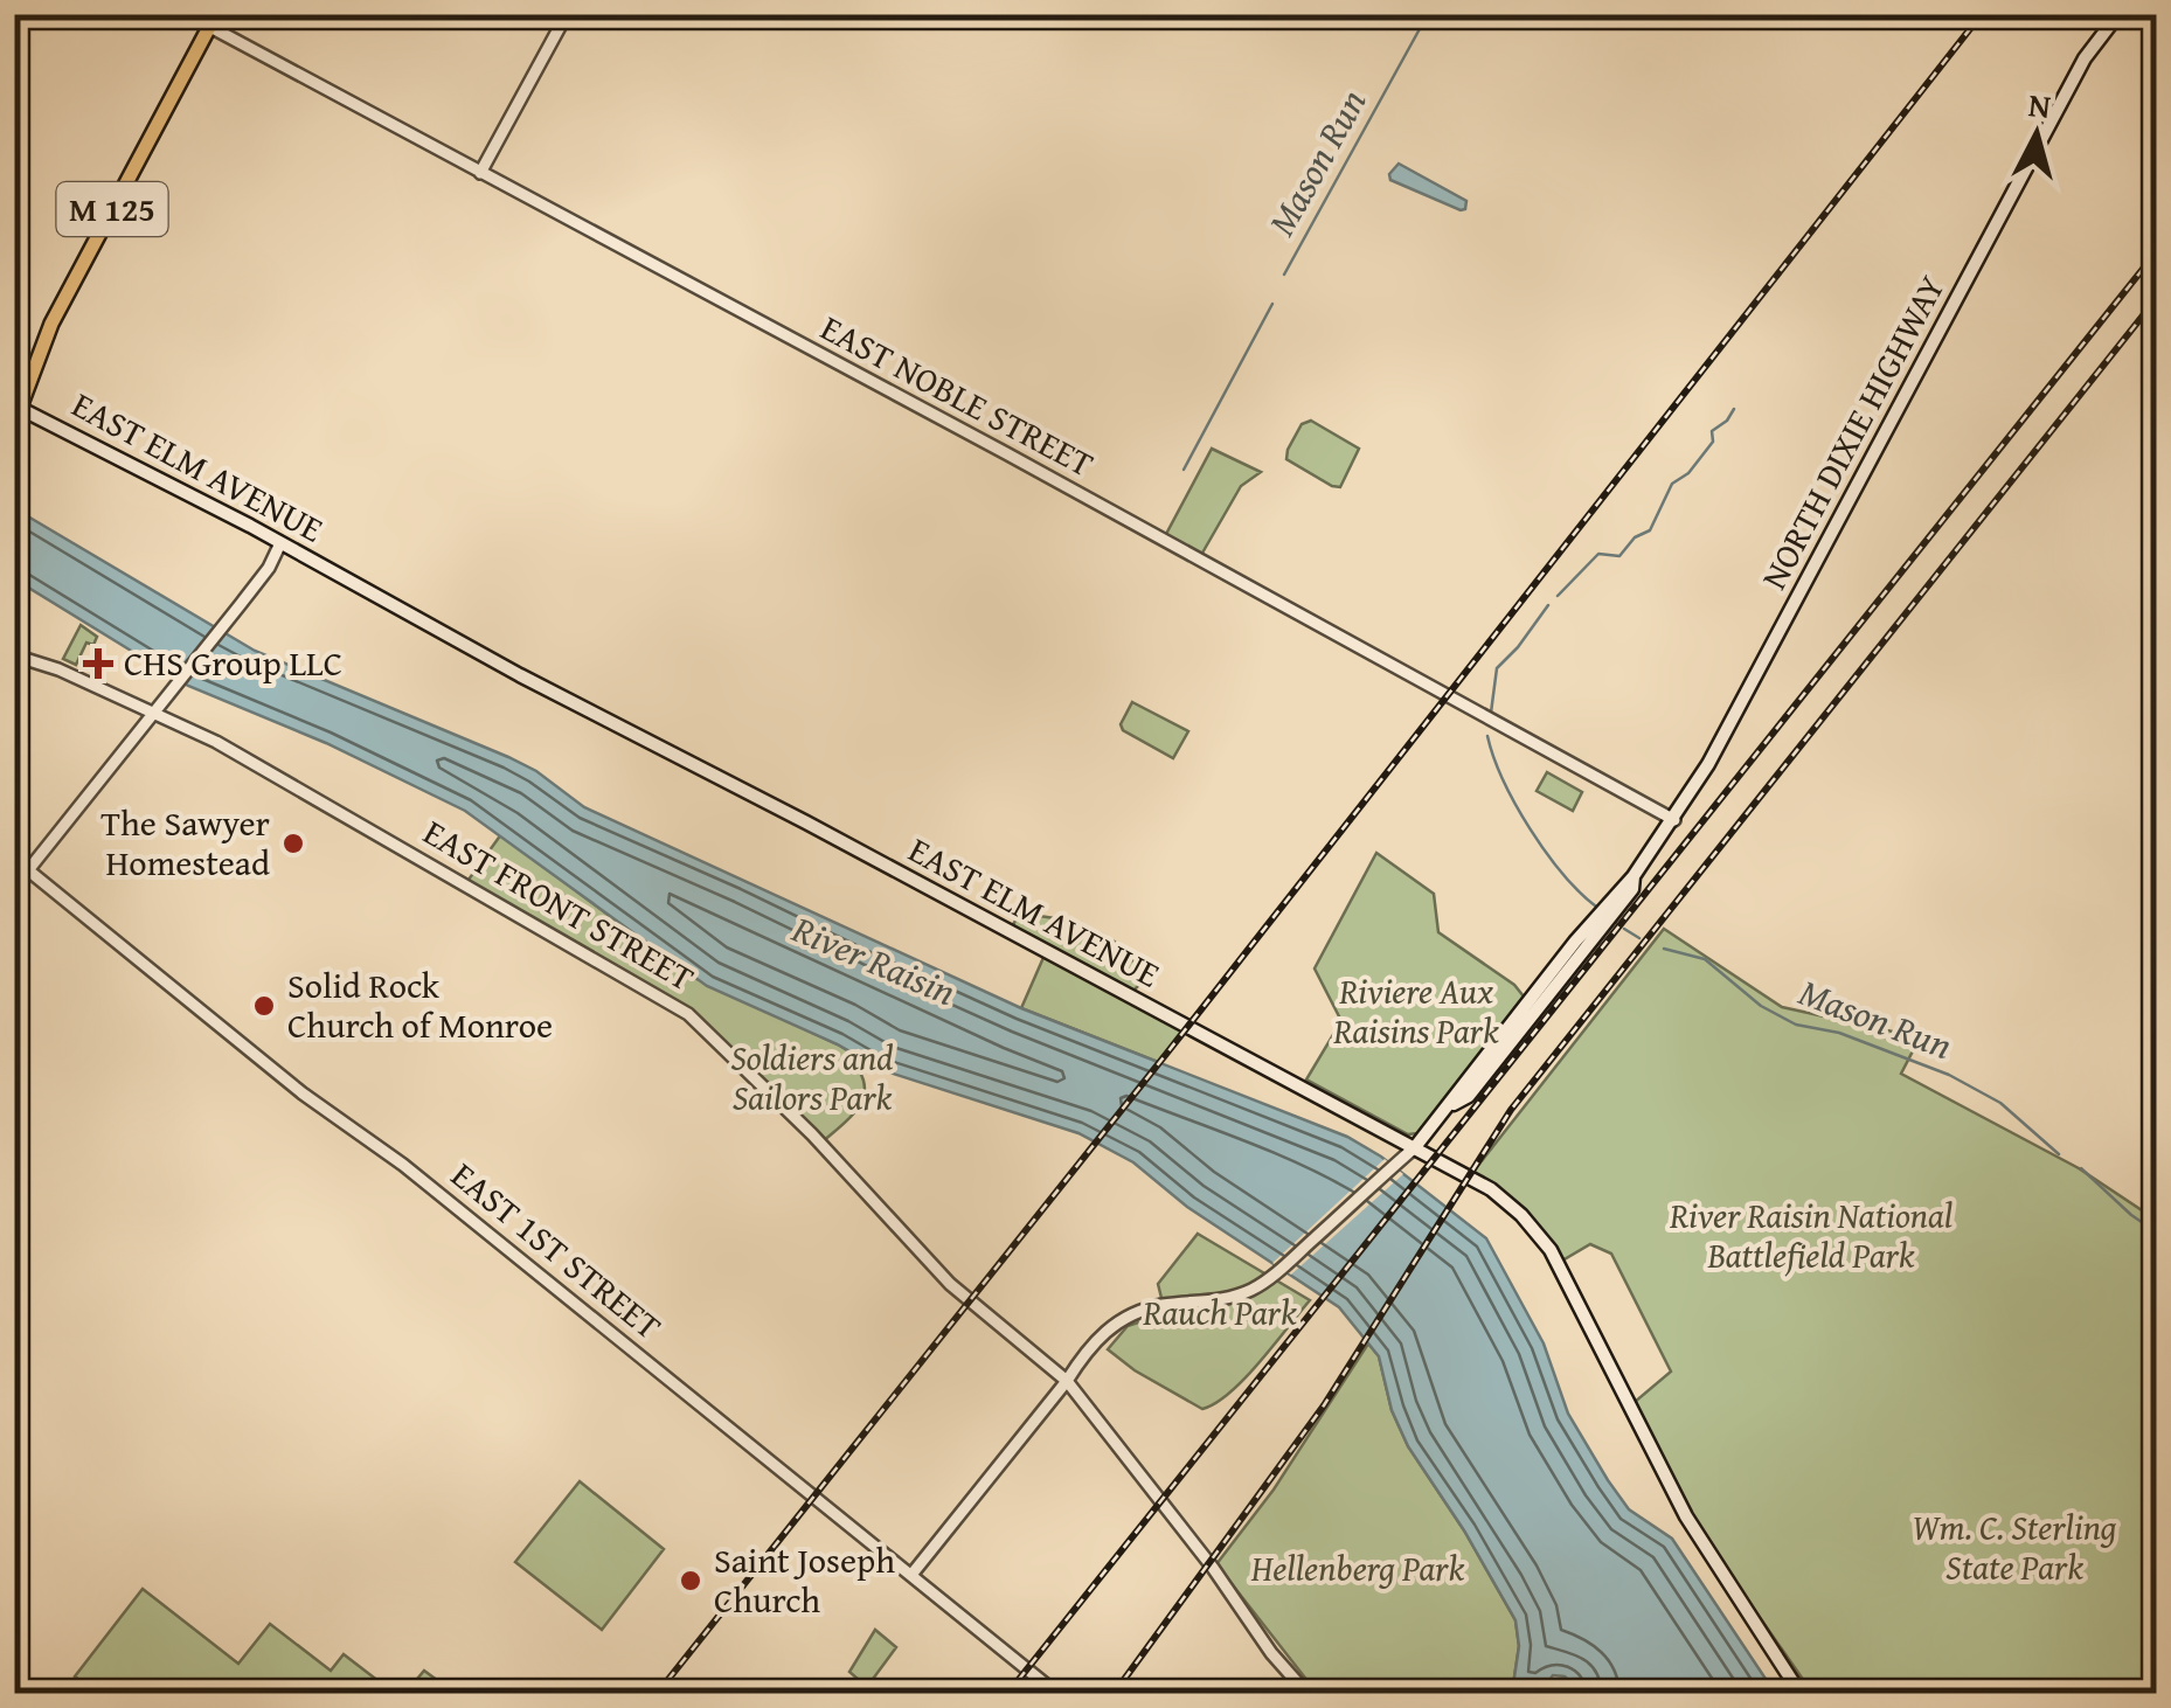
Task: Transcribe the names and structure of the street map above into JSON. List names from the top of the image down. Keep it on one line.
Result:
{"streets":{"main road":["M 125","NORTH DIXIE HIGHWAY","EAST ELM AVENUE"],"street":["EAST NOBLE STREET","EAST FRONT STREET","EAST 1ST STREET"]},"crossings":[["M 125","EAST NOBLE STREET"],["M 125","EAST ELM AVENUE"],["EAST NOBLE STREET","NORTH DIXIE HIGHWAY"],["NORTH DIXIE HIGHWAY","EAST ELM AVENUE"]],"water":["Mason Run","River Raisin"],"parks":["Riviere Aux Raisins Park","Soldiers and Sailors Park","River Raisin National Battlefield Park","Rauch Park","Wm. C. Sterling State Park","Hellenberg Park"],"places":{"health":["CHS Group LLC"],"other":["The Sawyer Homestead","Solid Rock Church of Monroe","Saint Joseph Church"]},"north":"top"}
